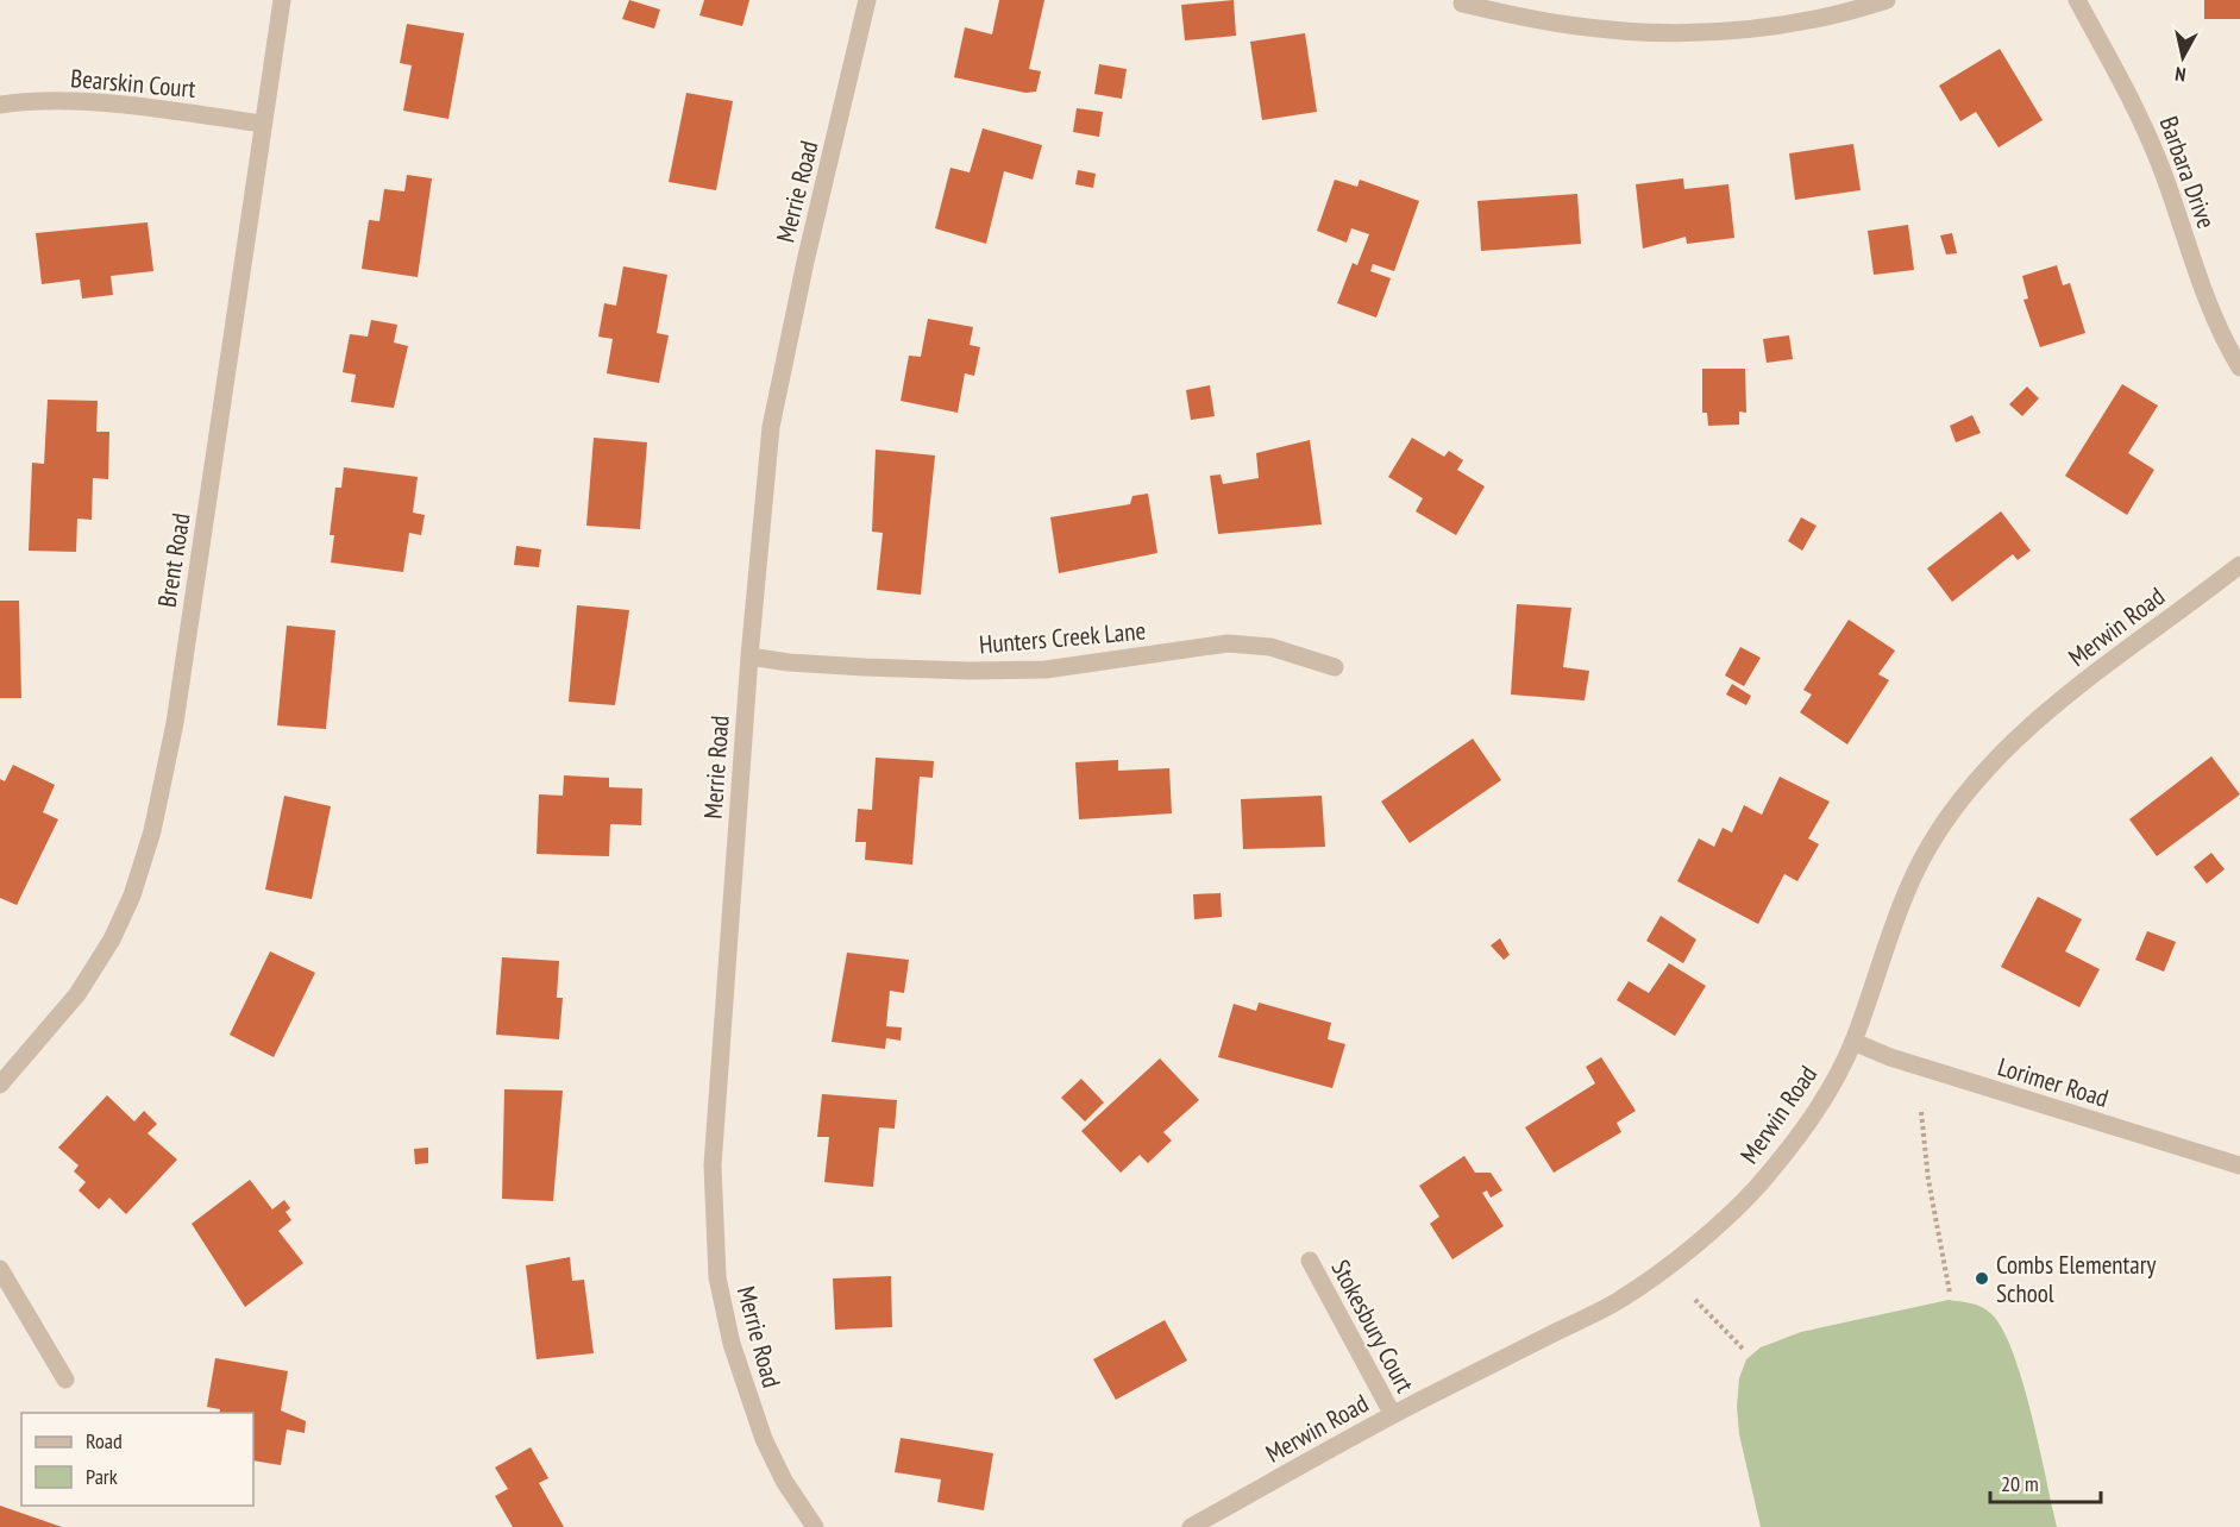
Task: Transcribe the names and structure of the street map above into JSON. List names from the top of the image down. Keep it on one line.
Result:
{"streets":{"street":["Bearskin Court","Barbara Drive","Merrie Road","Brent Road","Merwin Road","Hunters Creek Lane","Lorimer Road","Stokesbury Court"]},"crossings":[["Bearskin Court","Brent Road"],["Merrie Road","Hunters Creek Lane"],["Merwin Road","Lorimer Road"],["Merwin Road","Stokesbury Court"]],"places":["Combs Elementary School"],"legend":["Road","Park"],"scale_bar":"20 m","north":"bottom"}
